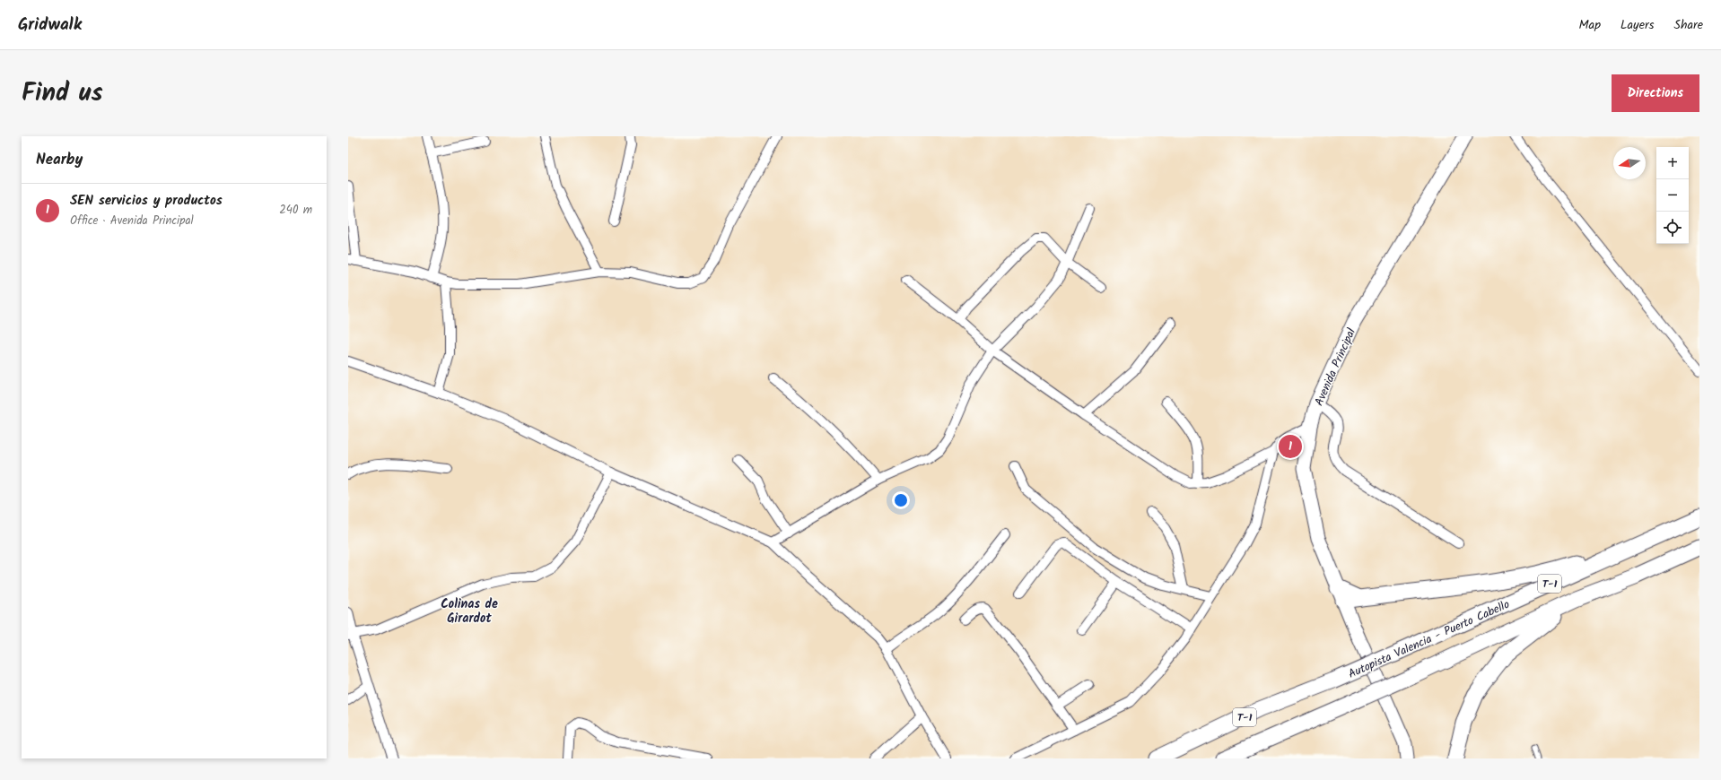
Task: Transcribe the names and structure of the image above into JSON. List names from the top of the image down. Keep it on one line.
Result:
{"streets":{"highway":["T-1","Autopista Valencia - Puerto Cabello"],"main road":["Avenida Principal"]},"districts":["Colinas de Girardot"],"north":"left","page":{"header":"Gridwalk","nav":["Map","Layers","Share"],"title":"Find us","buttons":"Directions","heading":"Nearby","map_buttons":["+","−"],"list":[{"mark":"1","name":"SEN servicios y productos","note":"Office · Avenida Principal","value":"240 m"}],"pins":"1"}}
